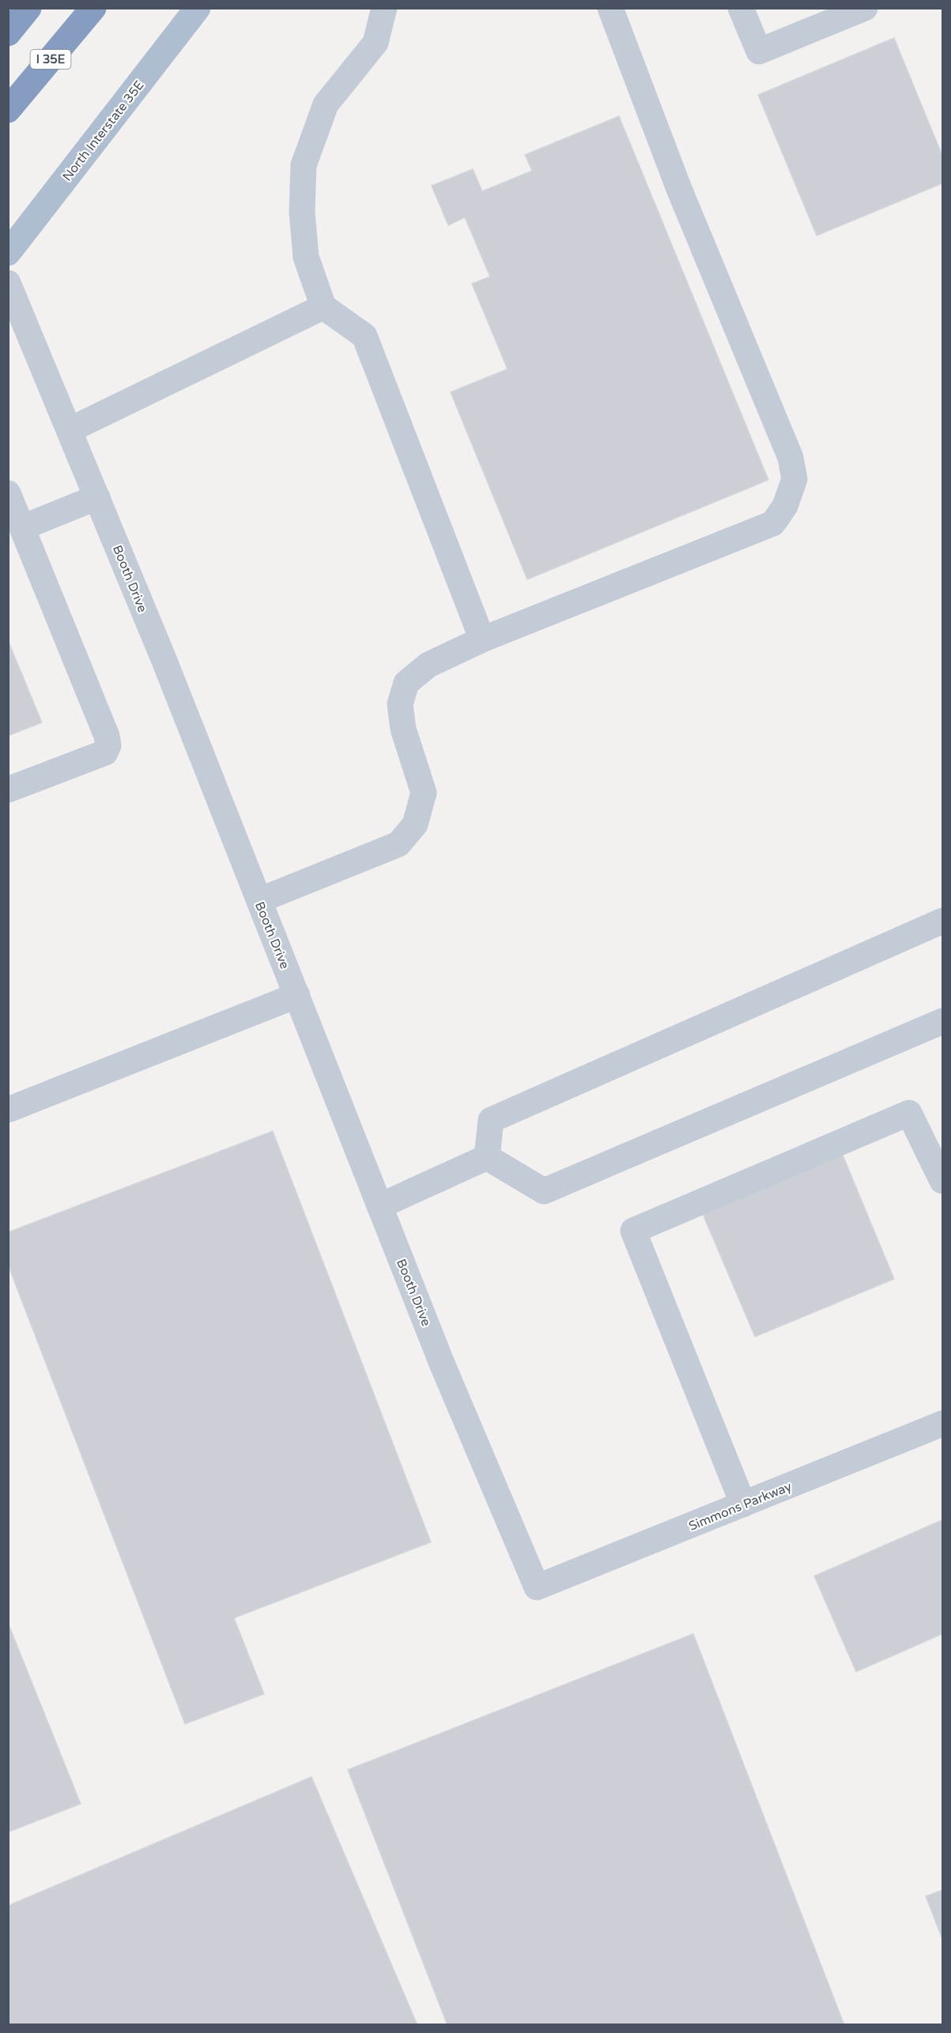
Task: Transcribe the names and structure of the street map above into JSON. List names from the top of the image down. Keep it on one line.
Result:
{"streets":{"highway":["I 35E"],"main road":["North Interstate 35E"],"street":["Booth Drive","Simmons Parkway"]},"crossings":[["Booth Drive","Simmons Parkway"]]}
